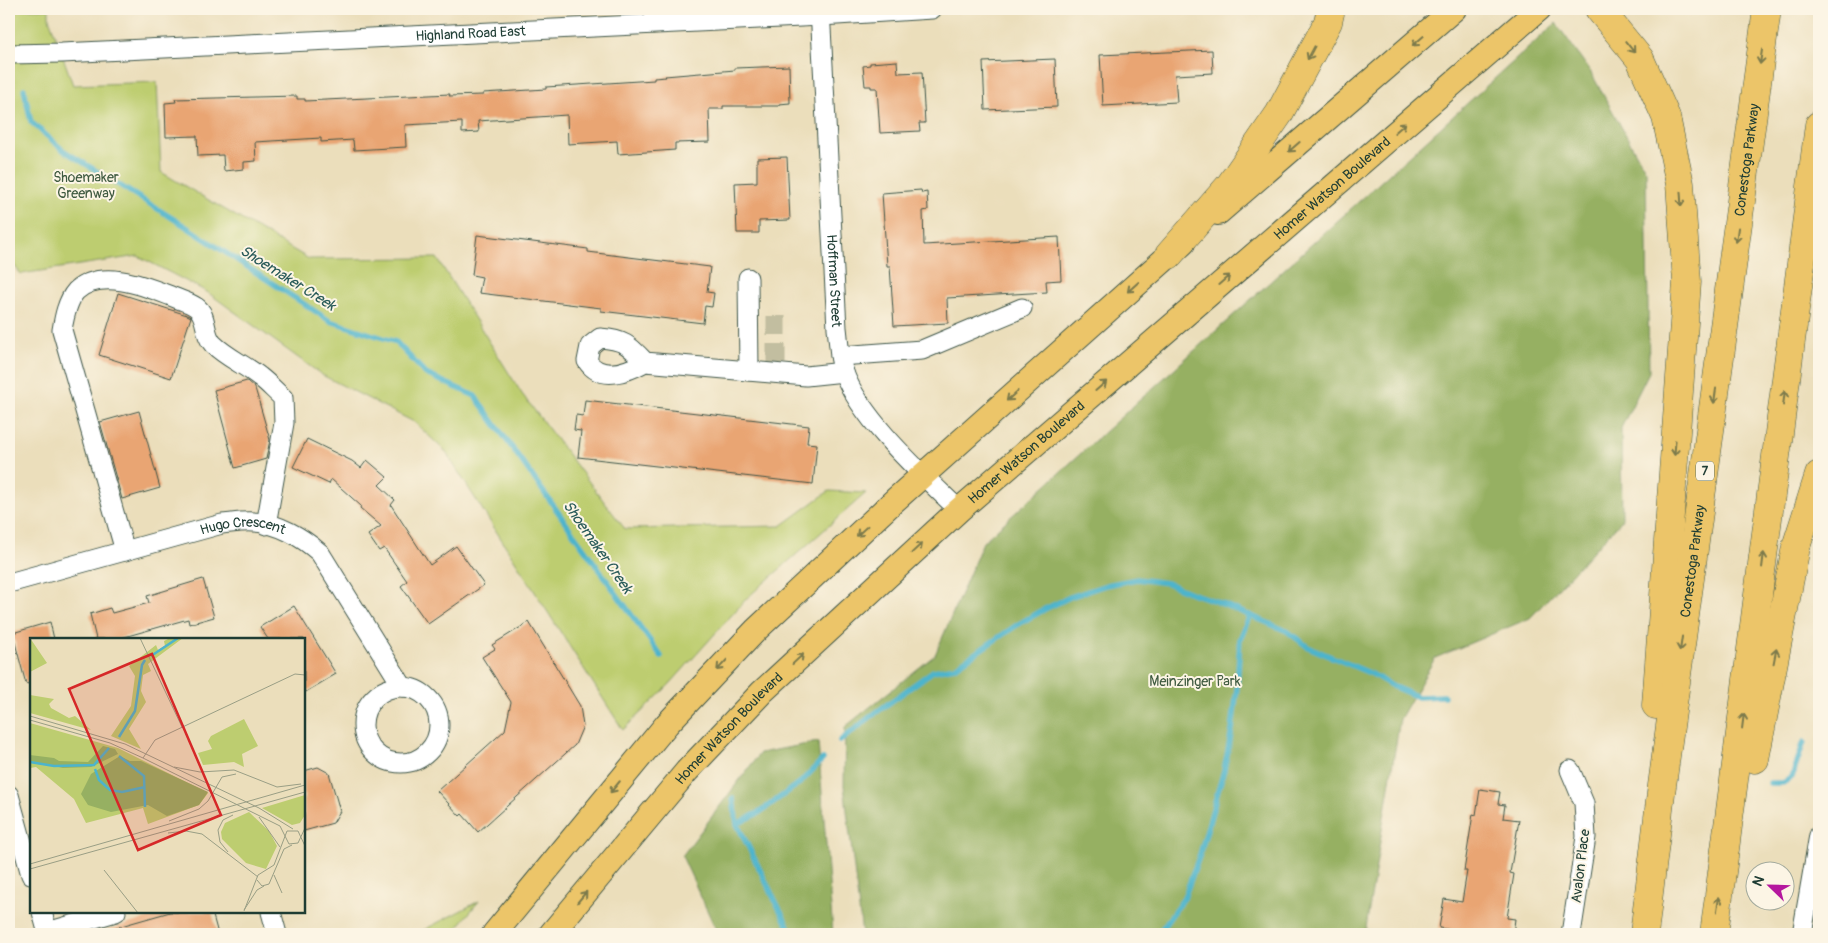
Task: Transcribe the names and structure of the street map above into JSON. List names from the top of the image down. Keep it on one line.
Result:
{"streets":{"highway":["Conestoga Parkway","7"],"main road":["Homer Watson Boulevard"],"street":["Highland Road East","Hoffman Street","Hugo Crescent","Avalon Place"]},"crossings":[["Highland Road East","Hoffman Street"],["Homer Watson Boulevard","Hoffman Street"]],"water":["Shoemaker Creek"],"parks":["Shoemaker Greenway","Meinzinger Park"],"north":"top left"}
